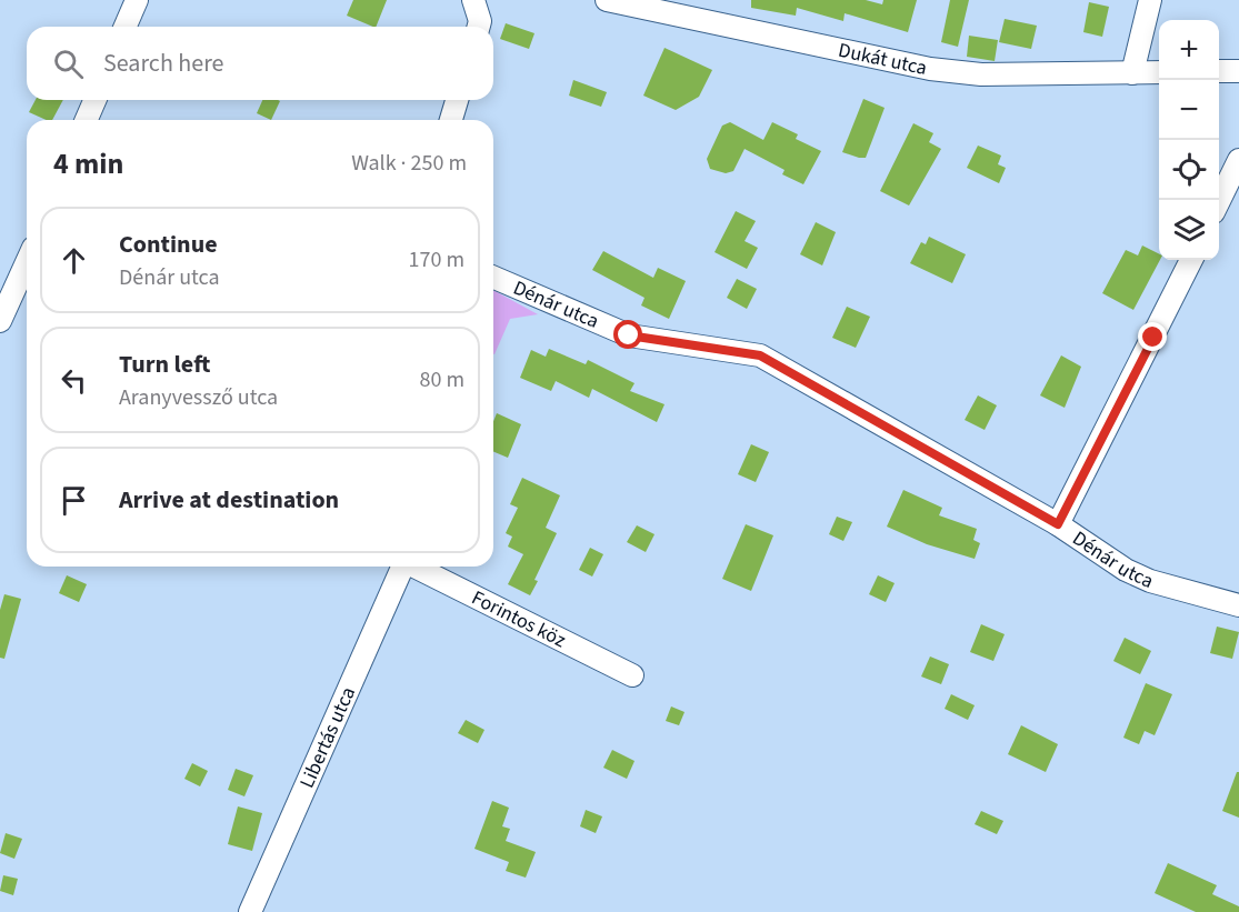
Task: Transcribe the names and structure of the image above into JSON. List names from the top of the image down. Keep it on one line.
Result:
{"streets":{"street":["Dukát utca","Dénár utca","Forintos köz","Libertás utca"]},"page":{"map_buttons":["+","−"],"search":"Search here","heading":["4 min","Walk · 250 m"],"list":[["Continue","Dénár utca","170 m"],["Turn left","Aranyvessző utca","80 m"],"Arrive at destination"]}}
